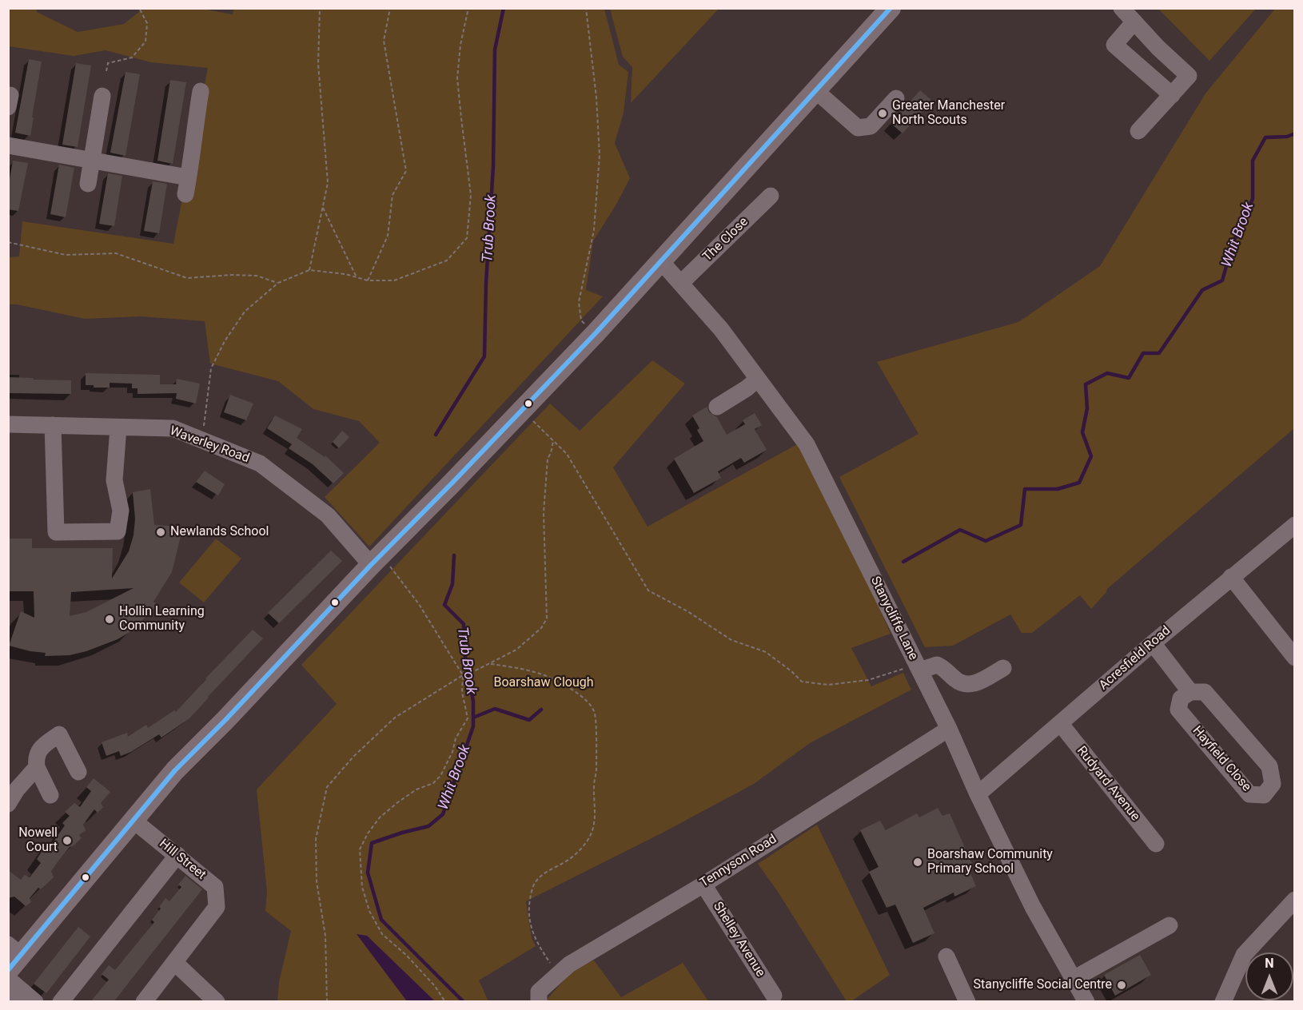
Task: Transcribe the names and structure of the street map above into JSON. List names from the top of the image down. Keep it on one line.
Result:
{"streets":{"street":["The Close","Waverley Road","Stanycliffe Lane","Acresfield Road","Hayfield Close","Rudyard Avenue","Hill Street","Tennyson Road","Shelley Avenue"]},"crossings":[["The Close","Stanycliffe Lane"],["Stanycliffe Lane","Acresfield Road"],["Stanycliffe Lane","Tennyson Road"],["Acresfield Road","Rudyard Avenue"],["Tennyson Road","Shelley Avenue"]],"water":["Trub Brook","Whit Brook"],"parks":["Boarshaw Clough"],"places":["Greater Manchester North Scouts","Newlands School","Hollin Learning Community","Nowell Court","Boarshaw Community Primary School","Stanycliffe Social Centre"],"north":"top"}
